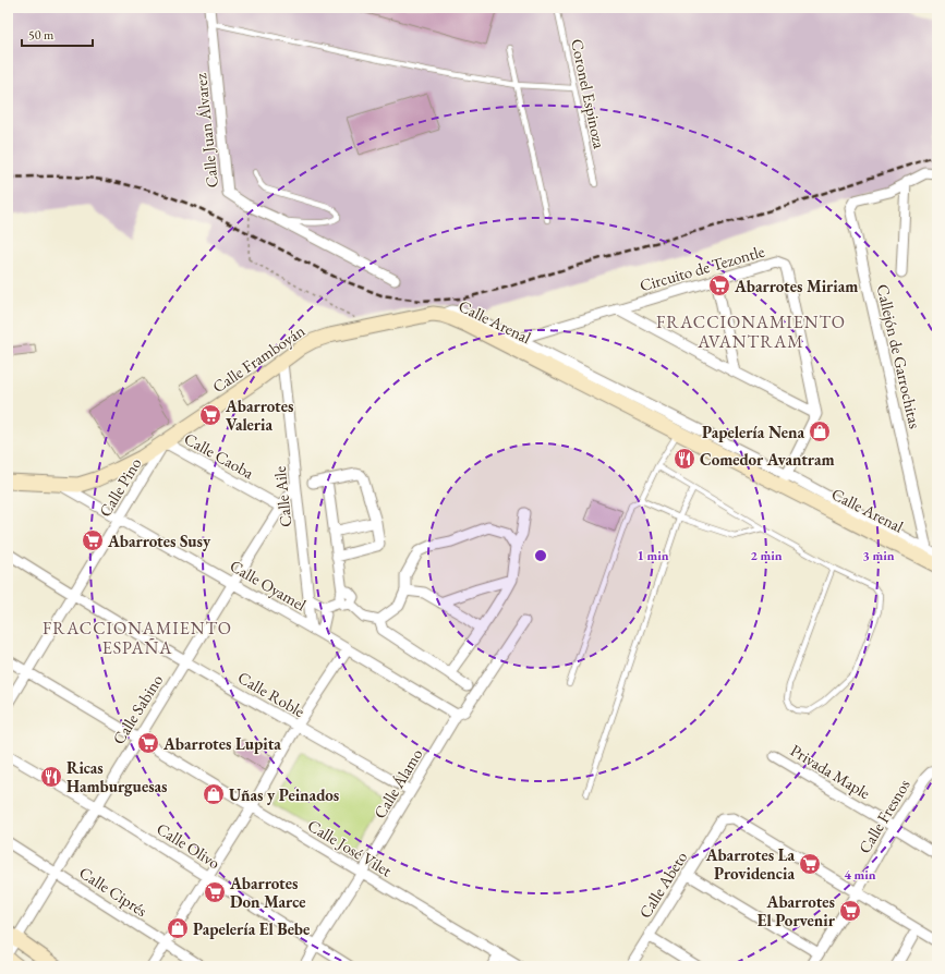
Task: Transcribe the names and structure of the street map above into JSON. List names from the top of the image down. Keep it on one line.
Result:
{"streets":{"street":["Calle Juan Álvarez","Circuito de Tezontle","Calle Arenal","Callejón de Garrochitas","Calle Framboyán","Calle Caoba","Calle Pino","Calle Aile","Calle Oyamel","Calle Roble","Calle Sabino","Privada Maple","Calle Álamo","Calle Fresnos","Calle Olivo","Calle José Vilet","Calle Abeto","Calle Ciprés"],"lane":["Coronel Espinoza"]},"crossings":[["Circuito de Tezontle","Calle Arenal"],["Calle Arenal","Callejón de Garrochitas"],["Calle Arenal","Calle Framboyán"],["Calle Framboyán","Calle Caoba"],["Calle Framboyán","Calle Pino"],["Calle Framboyán","Calle Aile"],["Calle Framboyán","Calle Oyamel"],["Calle Caoba","Calle Pino"],["Calle Caoba","Calle Sabino"],["Calle Pino","Calle Oyamel"],["Calle Pino","Calle Roble"],["Calle Pino","Calle José Vilet"],["Calle Aile","Calle Oyamel"],["Calle Aile","Calle Sabino"],["Calle Oyamel","Calle Sabino"],["Calle Oyamel","Calle Álamo"],["Calle Roble","Calle Sabino"],["Calle Roble","Calle Álamo"],["Calle Sabino","Calle Olivo"],["Calle Sabino","Calle José Vilet"],["Calle Sabino","Calle Ciprés"],["Privada Maple","Calle Fresnos"],["Calle Álamo","Calle Olivo"],["Calle Álamo","Calle José Vilet"],["Calle Fresnos","Calle Abeto"]],"districts":["FRACCIONAMIENTO AVANTRAM","FRACCIONAMIENTO ESPAÑA"],"places":{"supermarket":["Abarrotes Miriam","Abarrotes Valeria","Abarrotes Susy","Abarrotes Lupita","Abarrotes La Providencia","Abarrotes Don Marce","Abarrotes El Porvenir"],"shop":["Papelería Nena","Uñas y Peinados","Papelería El Bebe"],"restaurant":["Comedor Avantram","Ricas Hamburguesas"]},"scale_bar":"50 m","rings":["1 min","2 min","3 min","4 min"]}
